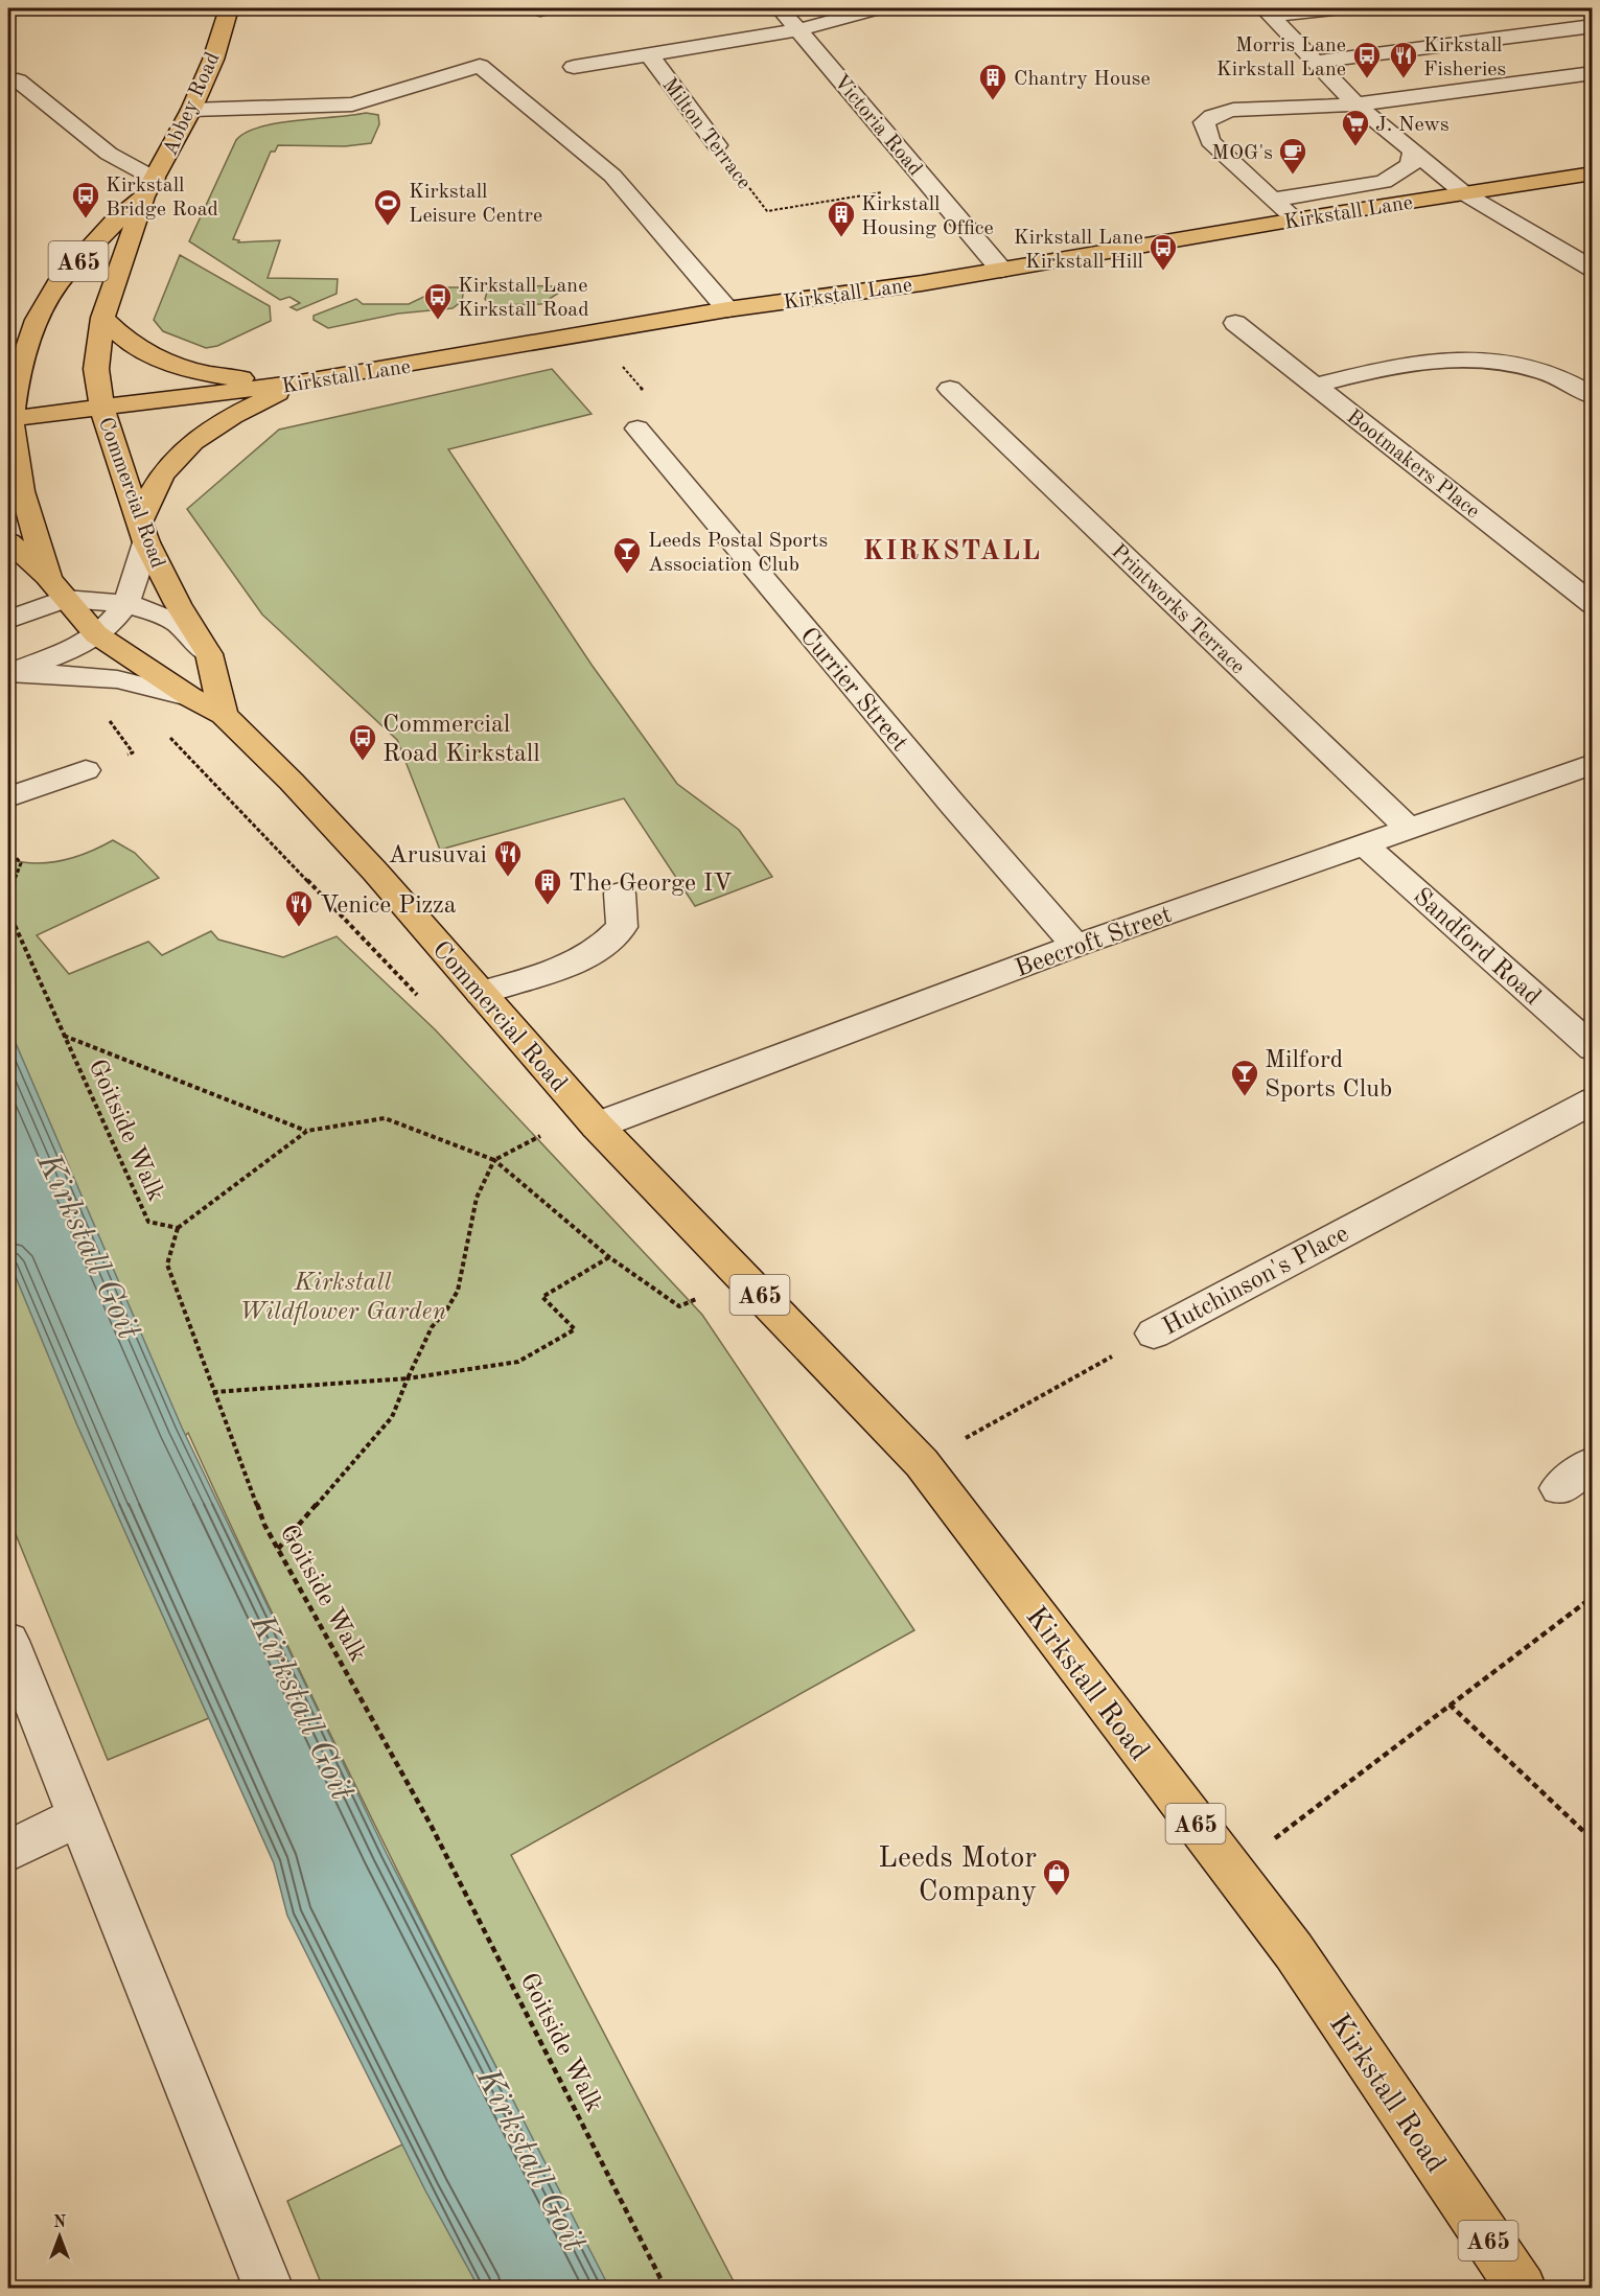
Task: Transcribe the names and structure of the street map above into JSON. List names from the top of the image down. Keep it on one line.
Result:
{"streets":{"main road":["Abbey Road","Kirkstall Lane","A65","Commercial Road","Kirkstall Road"],"street":["Victoria Road","Milton Terrace","Bootmakers Place","Printworks Terrace","Currier Street","Beecroft Street","Sandford Road","Hutchinson's Place"],"path":["Goitside Walk"]},"crossings":[["Abbey Road","Kirkstall Lane"],["Abbey Road","A65"],["Abbey Road","Commercial Road"],["Victoria Road","Milton Terrace"],["Victoria Road","Kirkstall Lane"],["Kirkstall Lane","A65"],["Kirkstall Lane","Commercial Road"],["A65","Commercial Road"],["Commercial Road","Beecroft Street"],["Commercial Road","Kirkstall Road"],["Printworks Terrace","Beecroft Street"],["Currier Street","Beecroft Street"],["Beecroft Street","Sandford Road"],["Beecroft Street","Kirkstall Road"],["Hutchinson's Place","Kirkstall Road"]],"districts":["KIRKSTALL"],"water":["Kirkstall Goit"],"parks":["Kirkstall Wildflower Garden"],"places":{"bus stop":["Morris Lane Kirkstall Lane","Kirkstall Bridge Road","Kirkstall Lane Kirkstall Hill","Kirkstall Lane Kirkstall Road","Commercial Road Kirkstall"],"restaurant":["Kirkstall Fisheries","Arusuvai","Venice Pizza"],"building":["Chantry House","Kirkstall Housing Office","The George IV"],"supermarket":["J. News"],"cafe":["MOG's"],"sports":["Kirkstall Leisure Centre"],"bar":["Leeds Postal Sports Association Club","Milford Sports Club"],"shop":["Leeds Motor Company"]},"north":"top"}
